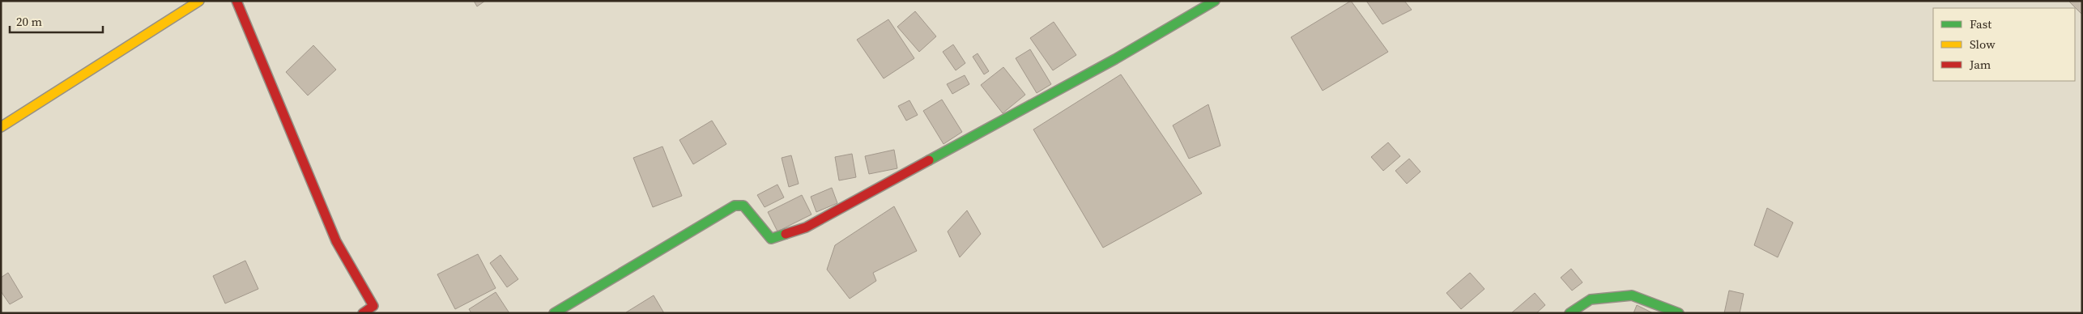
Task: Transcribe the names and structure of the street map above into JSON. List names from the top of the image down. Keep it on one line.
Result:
{"legend":["Fast","Slow","Jam"],"scale_bar":"20 m"}
